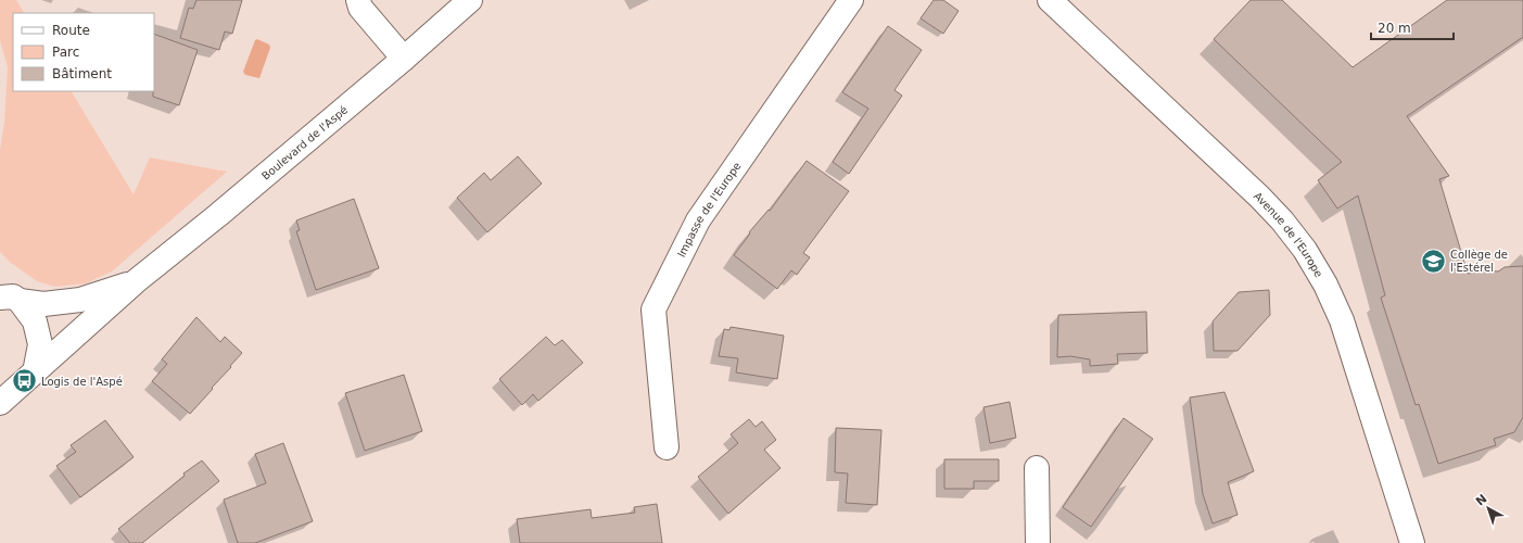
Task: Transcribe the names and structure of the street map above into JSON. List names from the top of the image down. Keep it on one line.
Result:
{"streets":{"street":["Boulevard de l'Aspé","Impasse de l'Europe","Avenue de l'Europe"]},"places":{"school or university":["Collège de l'Estérel"],"bus stop":["Logis de l'Aspé"]},"legend":["Route","Parc","Bâtiment"],"scale_bar":"20 m","north":"top left"}
